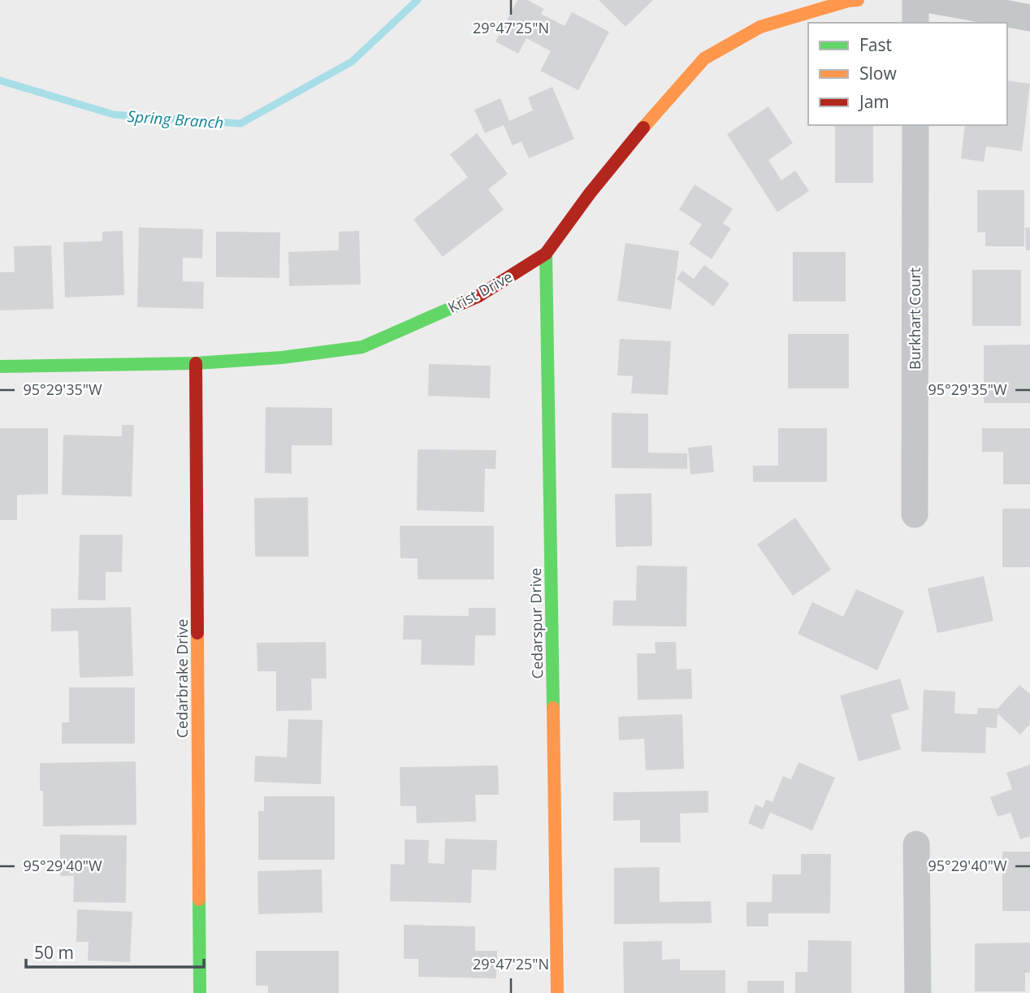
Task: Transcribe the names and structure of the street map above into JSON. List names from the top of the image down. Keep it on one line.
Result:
{"streets":{"street":["Krist Drive","Burkhart Court","Cedarspur Drive","Cedarbrake Drive"]},"crossings":[["Krist Drive","Cedarspur Drive"],["Krist Drive","Cedarbrake Drive"]],"water":["Spring Branch"],"legend":["Fast","Slow","Jam"],"scale_bar":"50 m","coordinates":["29°47'25\"N","95°29'35\"W","95°29'40\"W"]}
